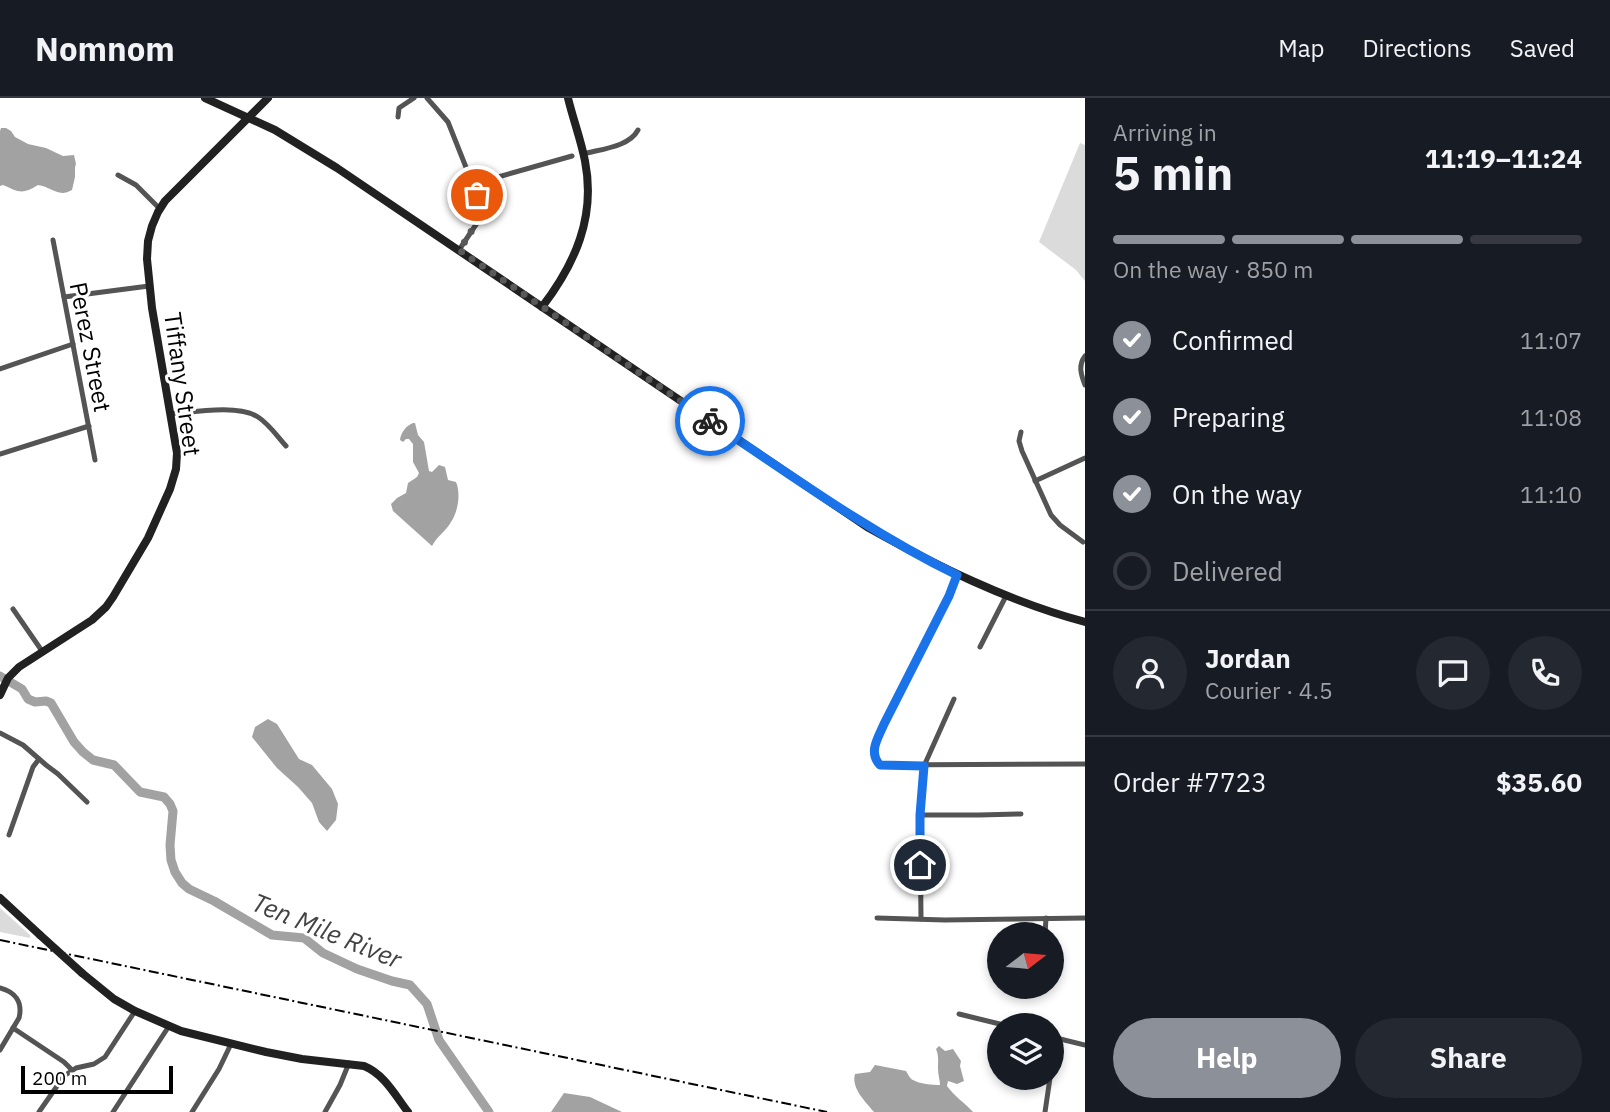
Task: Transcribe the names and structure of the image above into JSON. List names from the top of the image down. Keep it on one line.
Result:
{"streets":{"main road":["Tiffany Street"],"street":["Perez Street"]},"water":["Ten Mile River"],"scale_bar":"200 m","north":"right","page":{"header":"Nomnom","nav":["Map","Directions","Saved"],"heading":["5 min","Arriving in","11:19–11:24"],"panel":["Jordan","Courier · 4.5","Order #7723","$35.60"],"bar":"On the way · 850 m","list":[["Confirmed","11:07"],["Preparing","11:08"],["On the way","11:10"],"Delivered"],"buttons":["Help","Share"],"scale":"200 m"}}
